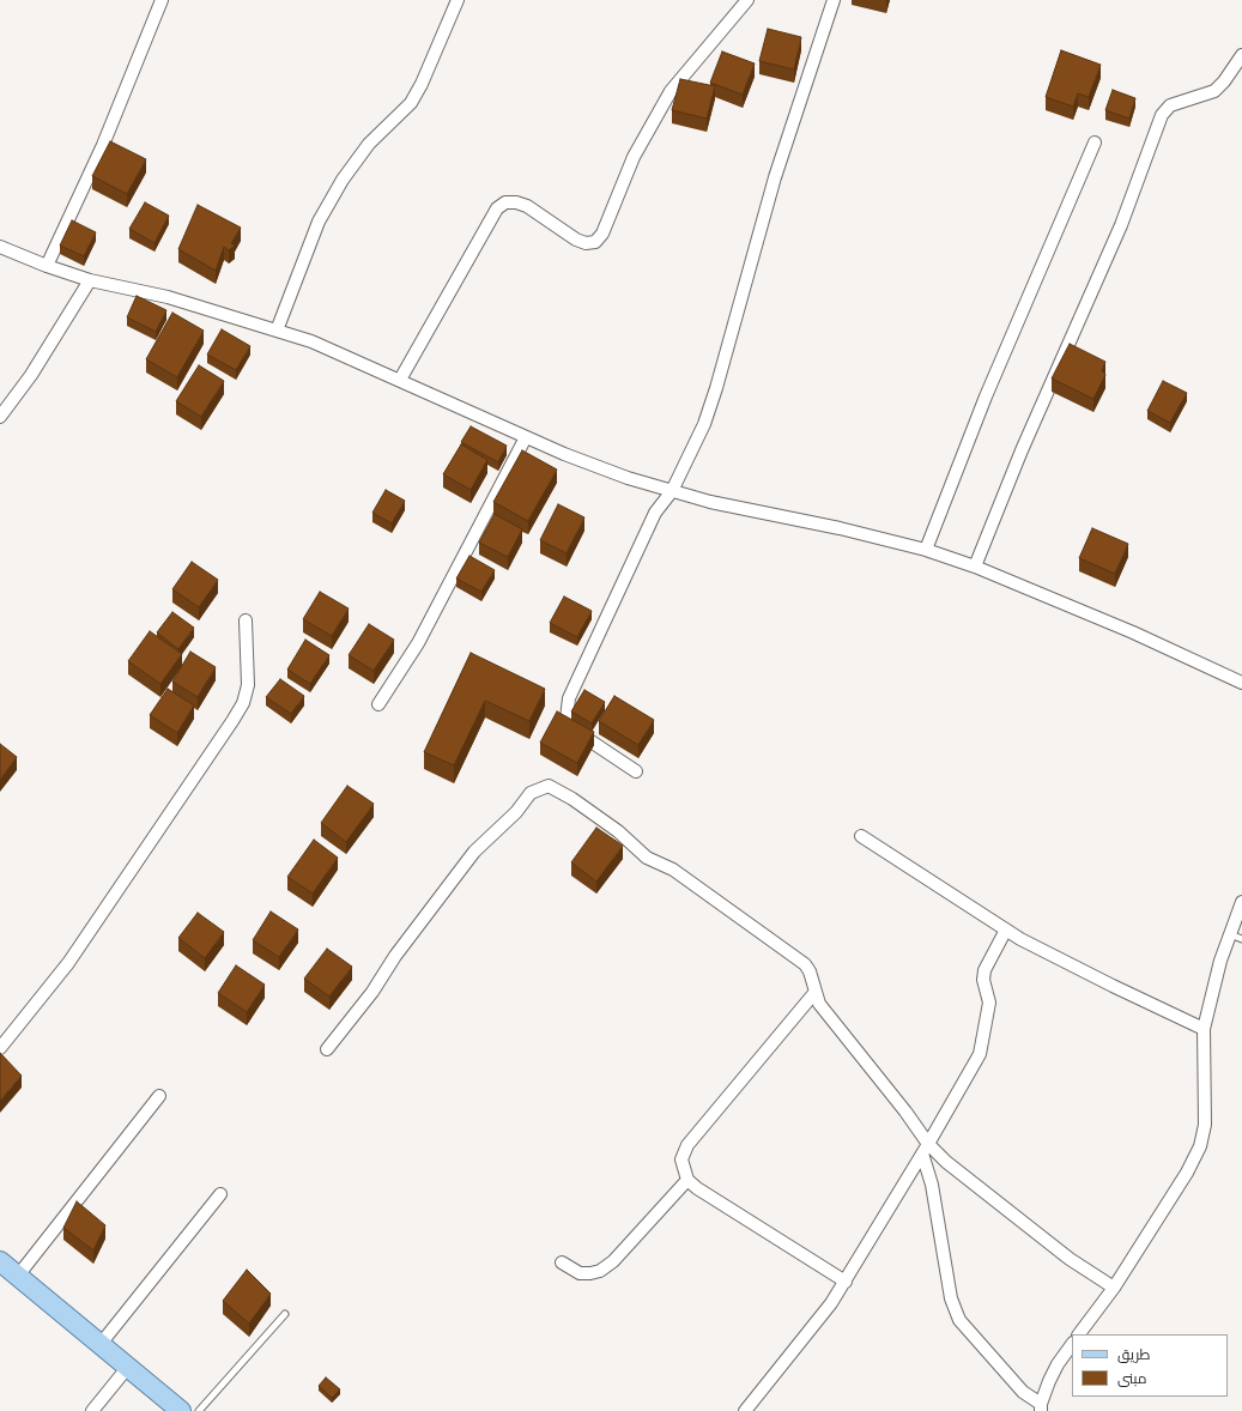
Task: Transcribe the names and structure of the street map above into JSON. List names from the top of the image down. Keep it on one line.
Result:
{"legend":["طريق","مبنى"]}
